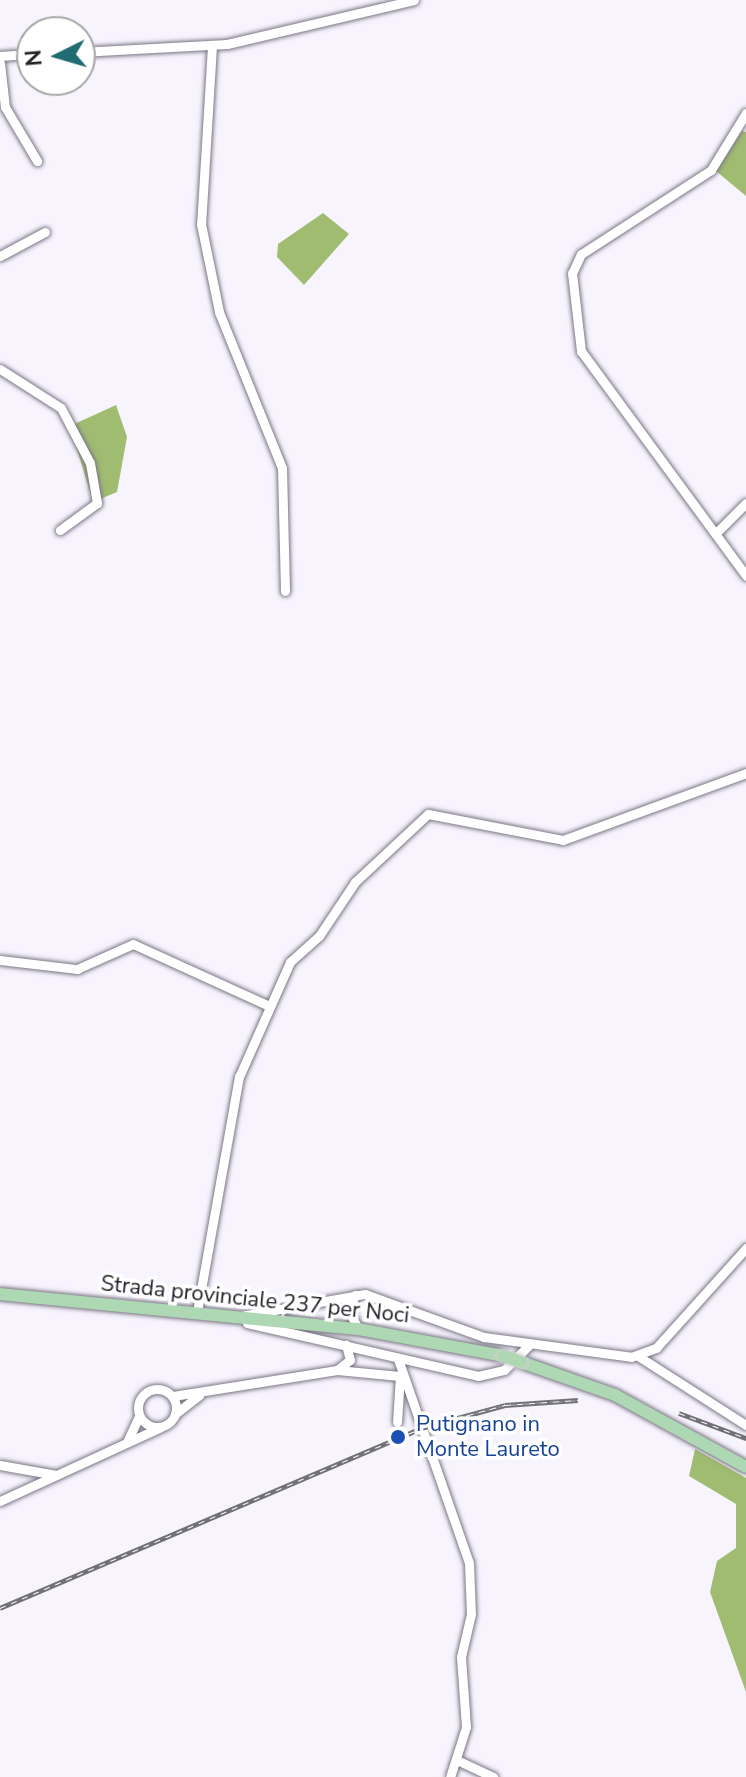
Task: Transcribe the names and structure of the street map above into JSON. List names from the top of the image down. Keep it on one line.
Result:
{"streets":{"main road":["Strada provinciale 237 per Noci"]},"places":["Putignano in Monte Laureto"],"north":"left"}
